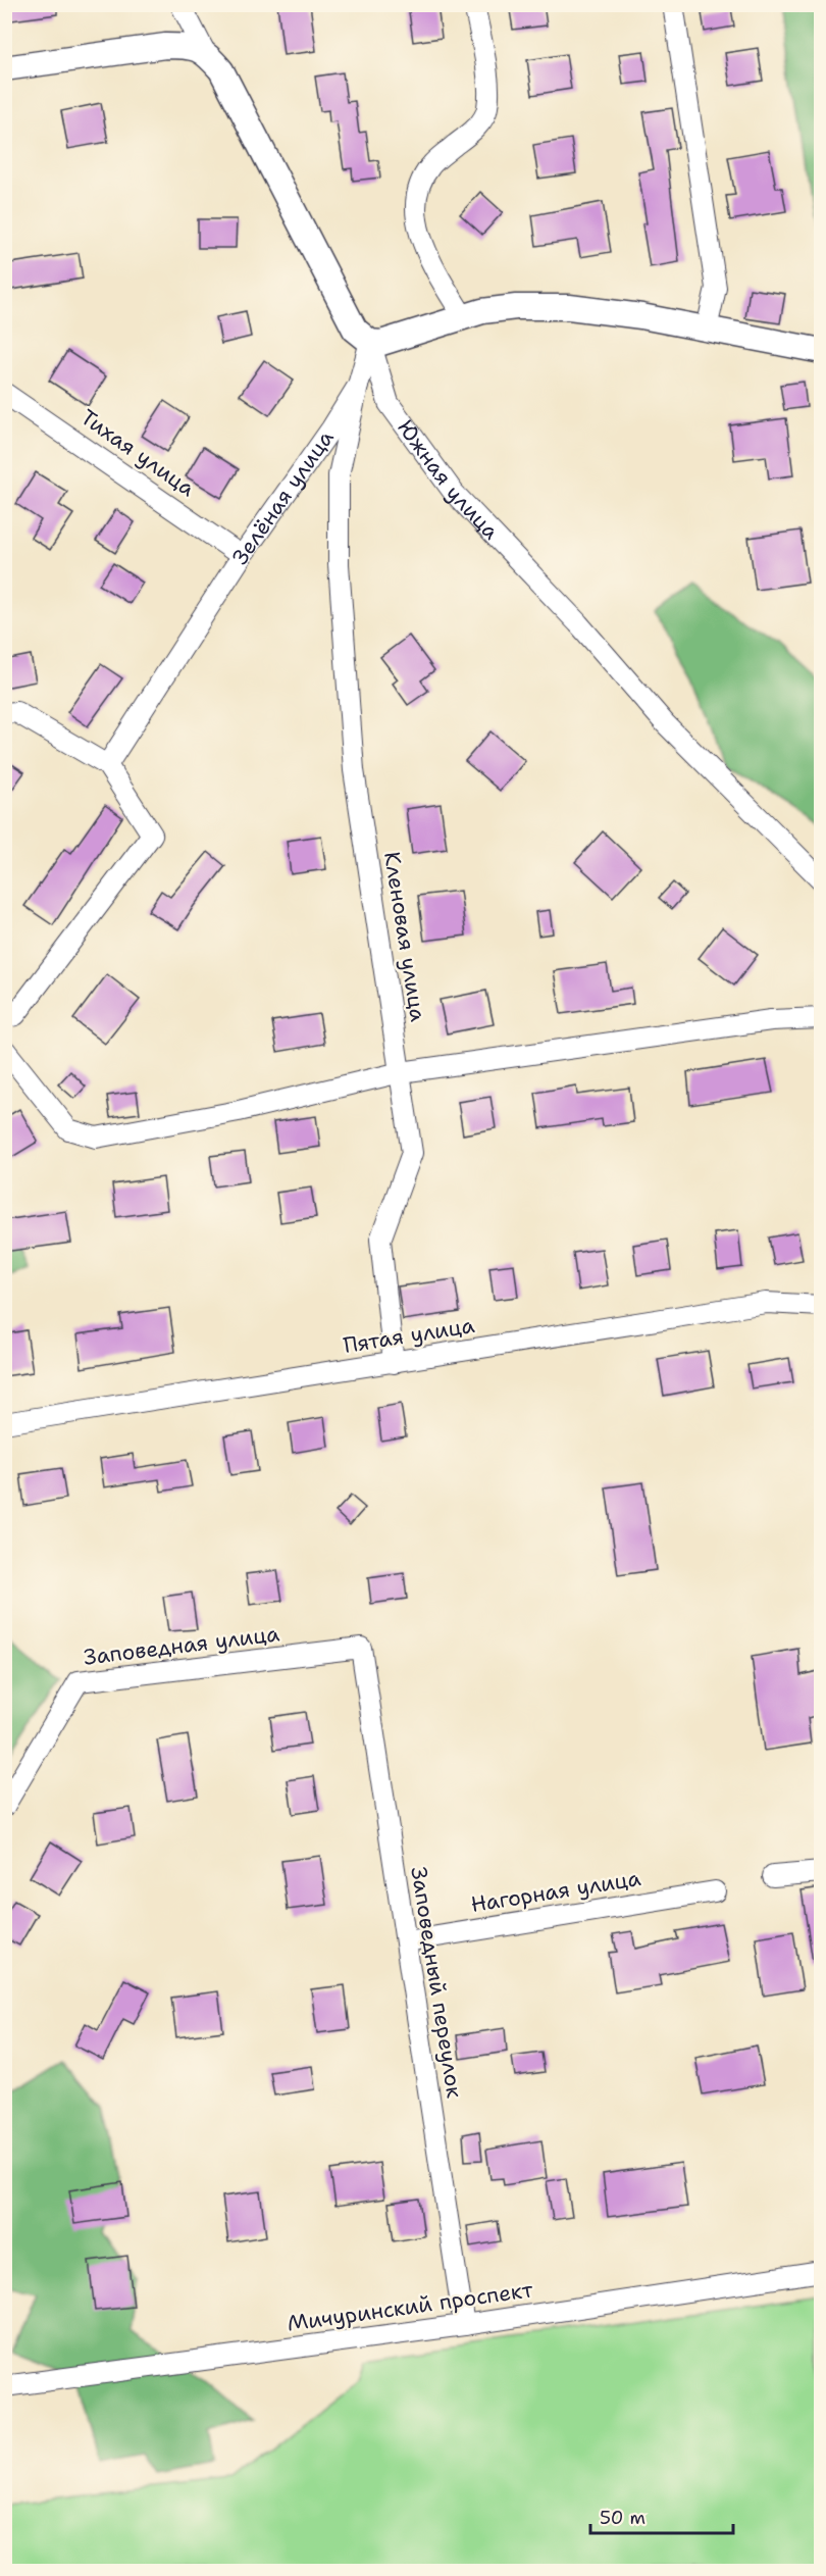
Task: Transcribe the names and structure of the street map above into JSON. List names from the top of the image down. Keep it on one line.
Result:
{"streets":{"street":["Тихая улица","Южная улица","Зелёная улица","Кленовая улица","Пятая улица","Заповедная улица","Нагорная улица","Заповедный переулок","Мичуринский проспект"]},"crossings":[["Тихая улица","Зелёная улица"],["Южная улица","Зелёная улица"],["Зелёная улица","Кленовая улица"],["Кленовая улица","Пятая улица"],["Заповедная улица","Заповедный переулок"],["Нагорная улица","Заповедный переулок"],["Заповедный переулок","Мичуринский проспект"]],"scale_bar":"50 m"}
